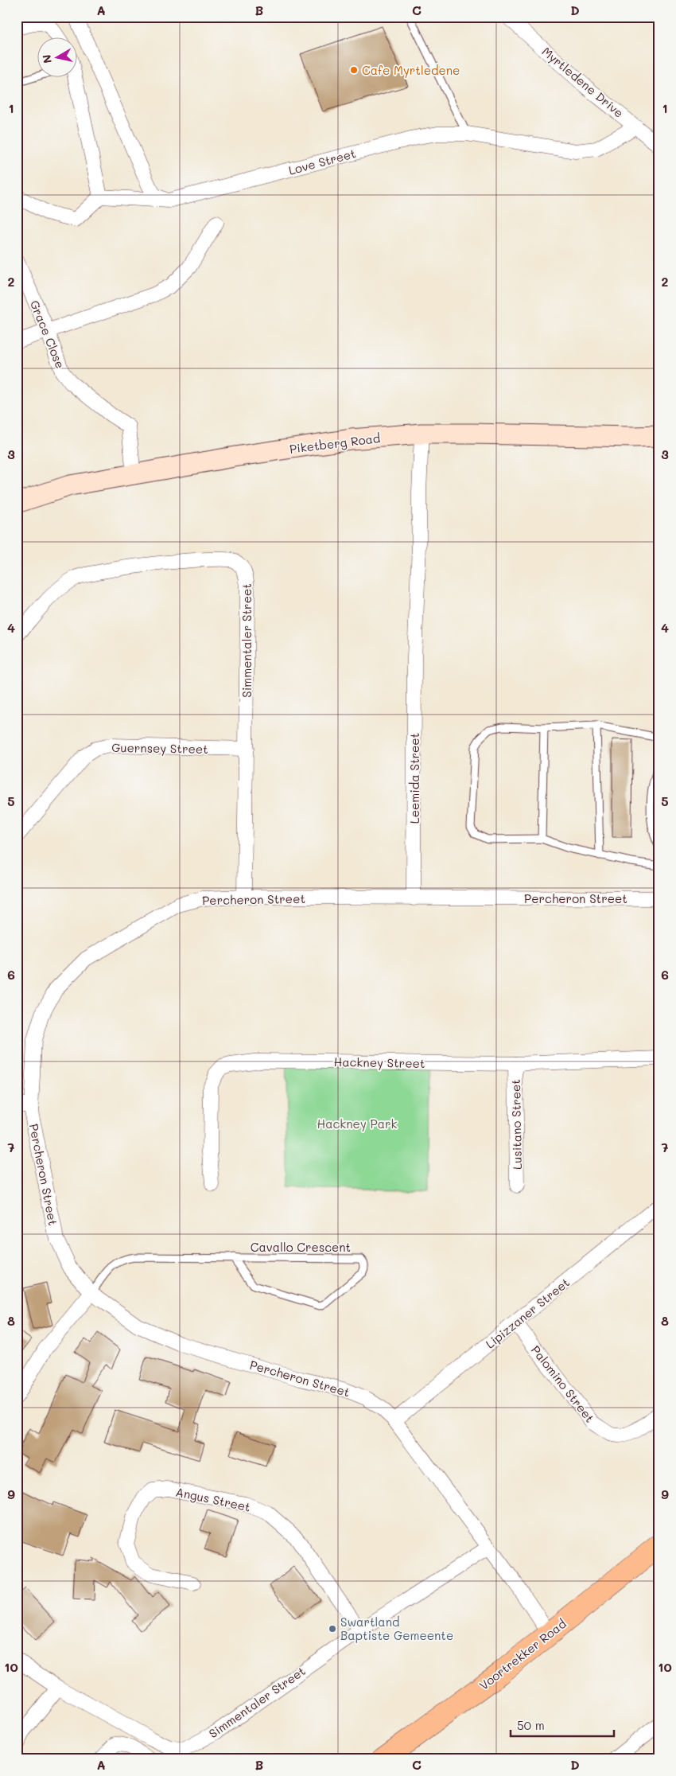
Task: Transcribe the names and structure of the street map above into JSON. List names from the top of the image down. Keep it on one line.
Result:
{"streets":{"main road":["Voortrekker Road"],"street":["Myrtledene Drive","Love Street","Grace Close","Piketberg Road","Simmentaler Street","Guernsey Street","Leemida Street","Percheron Street","Hackney Street","Lusitano Street","Lipizzaner Street","Palomino Street","Angus Street"],"lane":["Cavallo Crescent"]},"crossings":[["Myrtledene Drive","Love Street"],["Grace Close","Piketberg Road"],["Piketberg Road","Leemida Street"],["Simmentaler Street","Guernsey Street"],["Simmentaler Street","Percheron Street"],["Simmentaler Street","Angus Street"],["Leemida Street","Percheron Street"],["Percheron Street","Cavallo Crescent"],["Percheron Street","Lipizzaner Street"],["Percheron Street","Voortrekker Road"],["Hackney Street","Lusitano Street"],["Lipizzaner Street","Palomino Street"]],"parks":["Hackney Park"],"places":["Cafe Myrtledene","Swartland Baptiste Gemeente"],"scale_bar":"50 m","north":"left","grid":{"columns":["A","B","C","D"],"rows":["1","2","3","4","5","6","7","8","9","10"]}}
